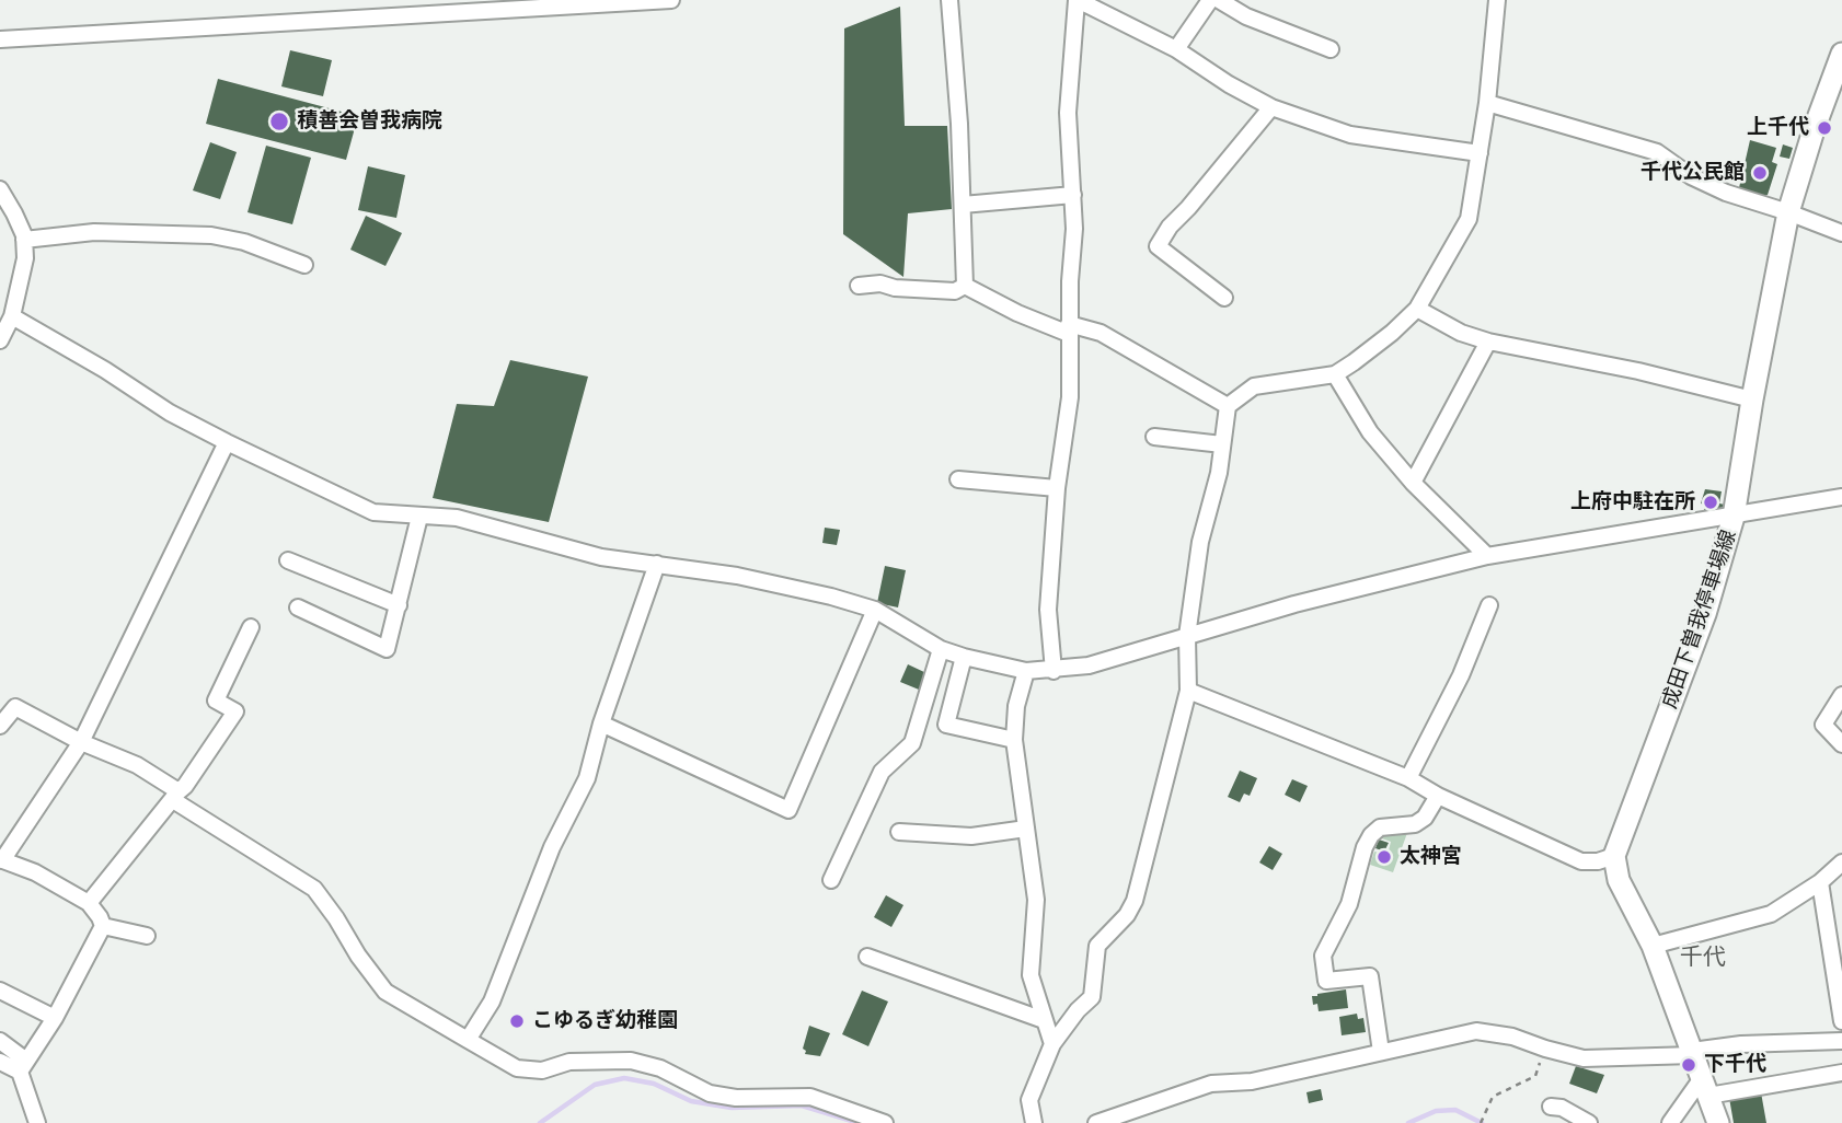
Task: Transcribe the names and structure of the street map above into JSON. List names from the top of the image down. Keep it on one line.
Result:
{"streets":{"main road":["成田下曽我停車場線"]},"districts":["千代"],"places":["積善会曽我病院","上千代","千代公民館","上府中駐在所","太神宮","こゆるぎ幼稚園","下千代"]}
